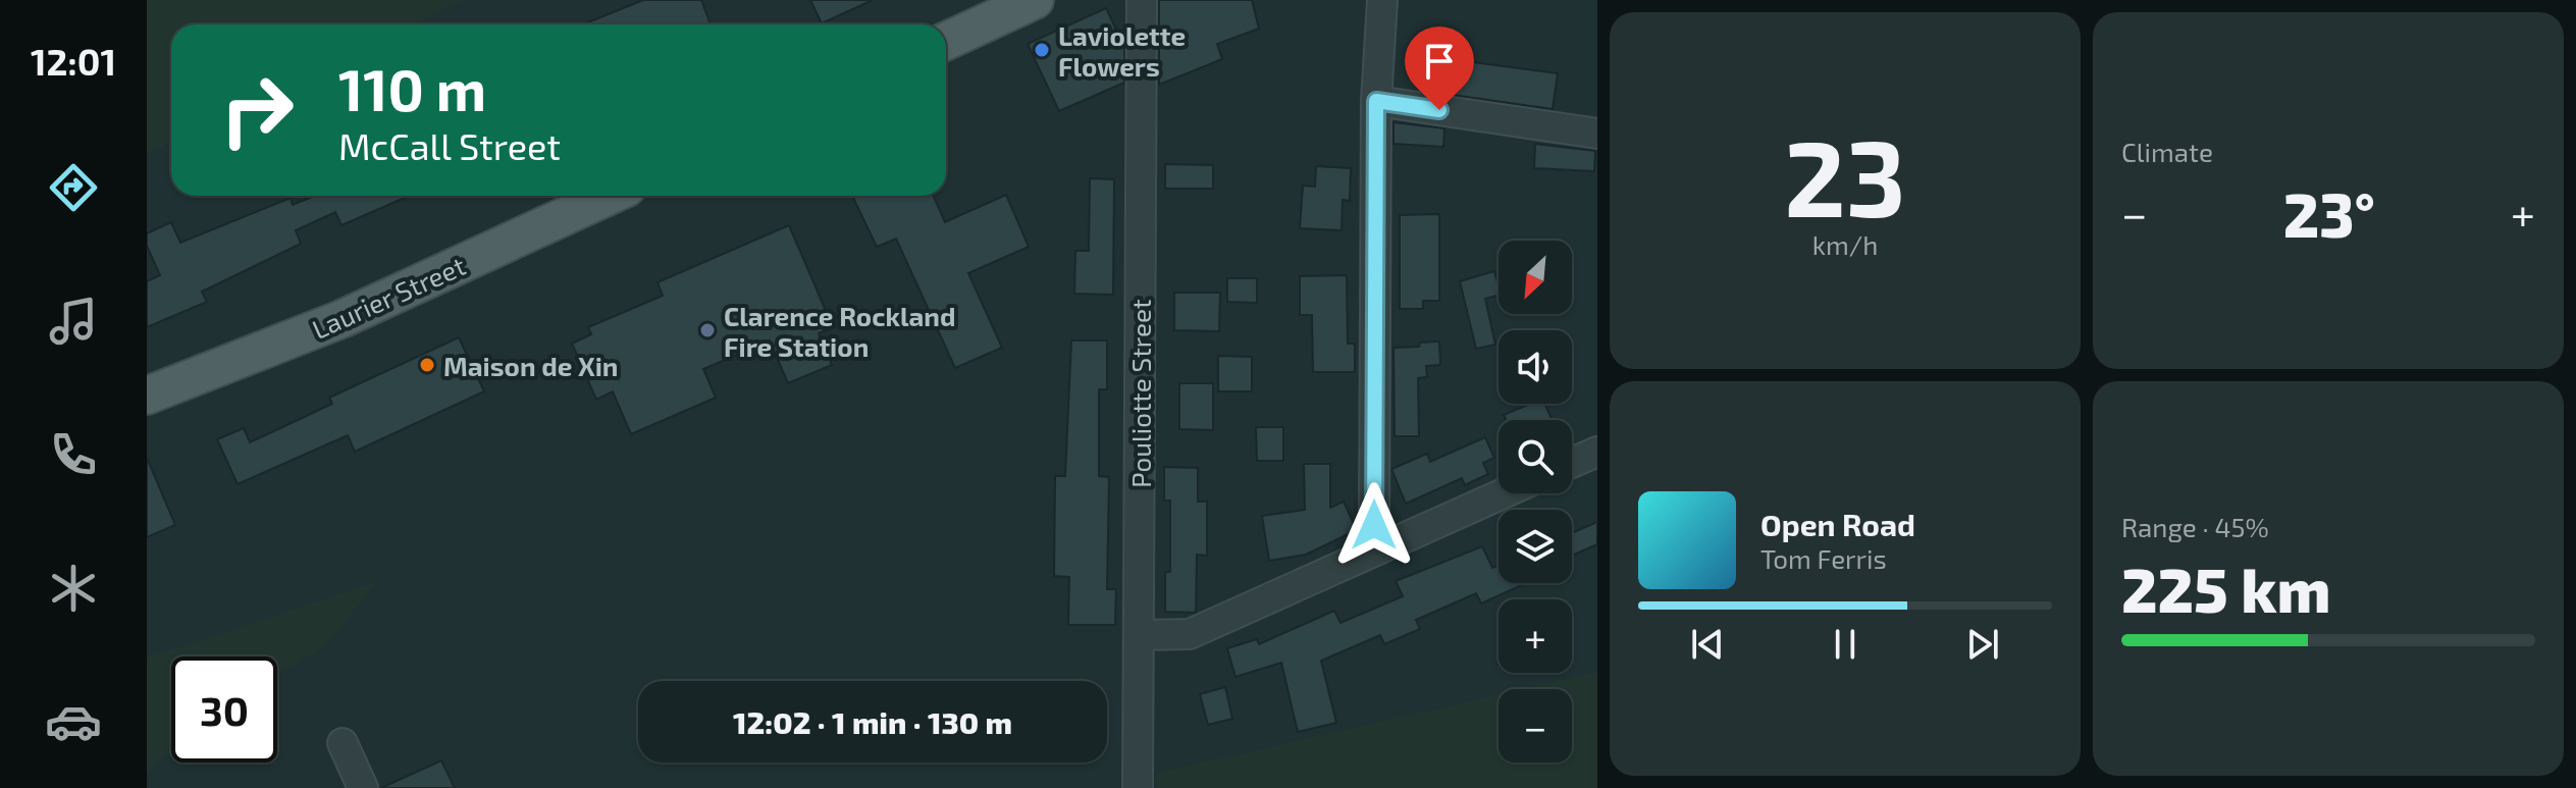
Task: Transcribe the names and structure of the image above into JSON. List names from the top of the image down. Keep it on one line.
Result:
{"streets":{"main road":["Laurier Street"],"street":["Pouliotte Street"]},"places":["Laviolette Flowers","Clarence Rockland Fire Station","Maison de Xin"],"north":"bottom left","page":{"tabs":"12:01","tile":[["23","km/h"],"Climate",["Range · 45%","225 km"]],"turn":["110 m","McCall Street"],"heat":["−","23°","+"],"map_buttons":["+","−"],"song":["Open Road","Tom Ferris"],"limit":"30","trip":"12:02 · 1 min · 130 m"}}
